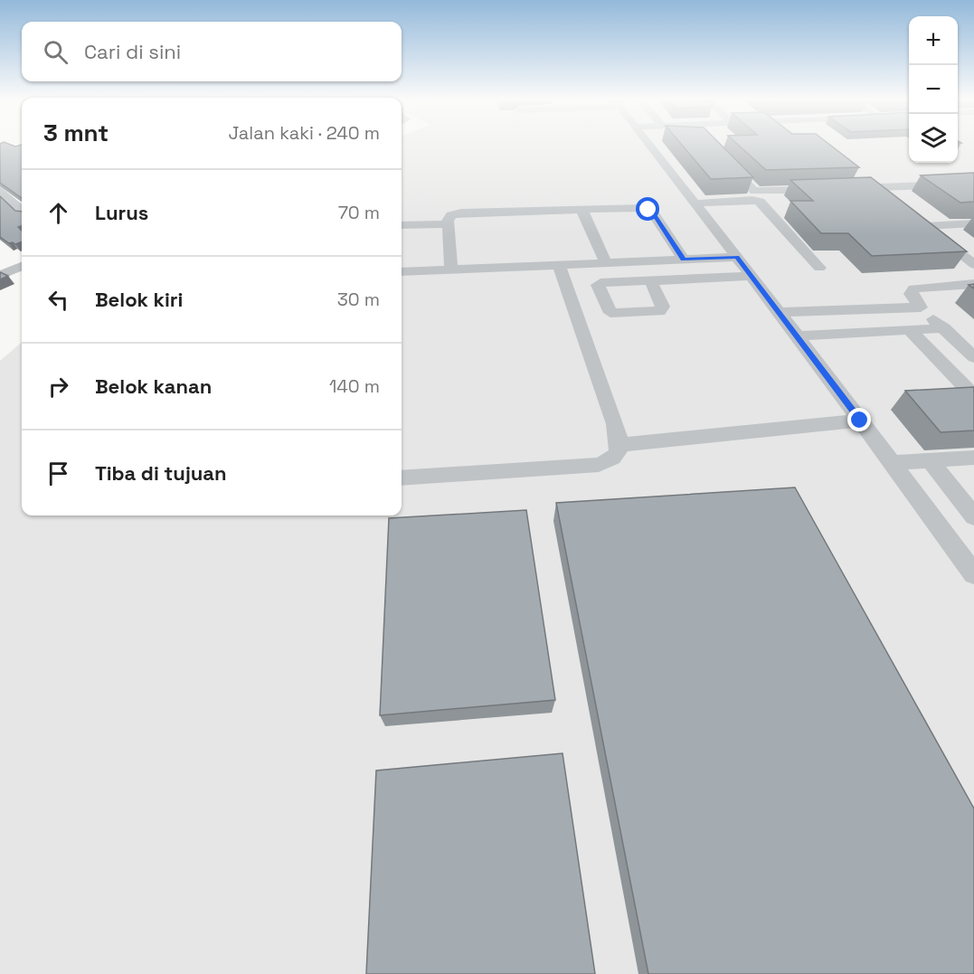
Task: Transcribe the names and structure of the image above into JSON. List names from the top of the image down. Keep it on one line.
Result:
{"page":{"map_buttons":["+","−"],"search":"Cari di sini","heading":["3 mnt","Jalan kaki · 240 m"],"list":[["Lurus","70 m"],["Belok kiri","30 m"],["Belok kanan","140 m"],"Tiba di tujuan"]}}
